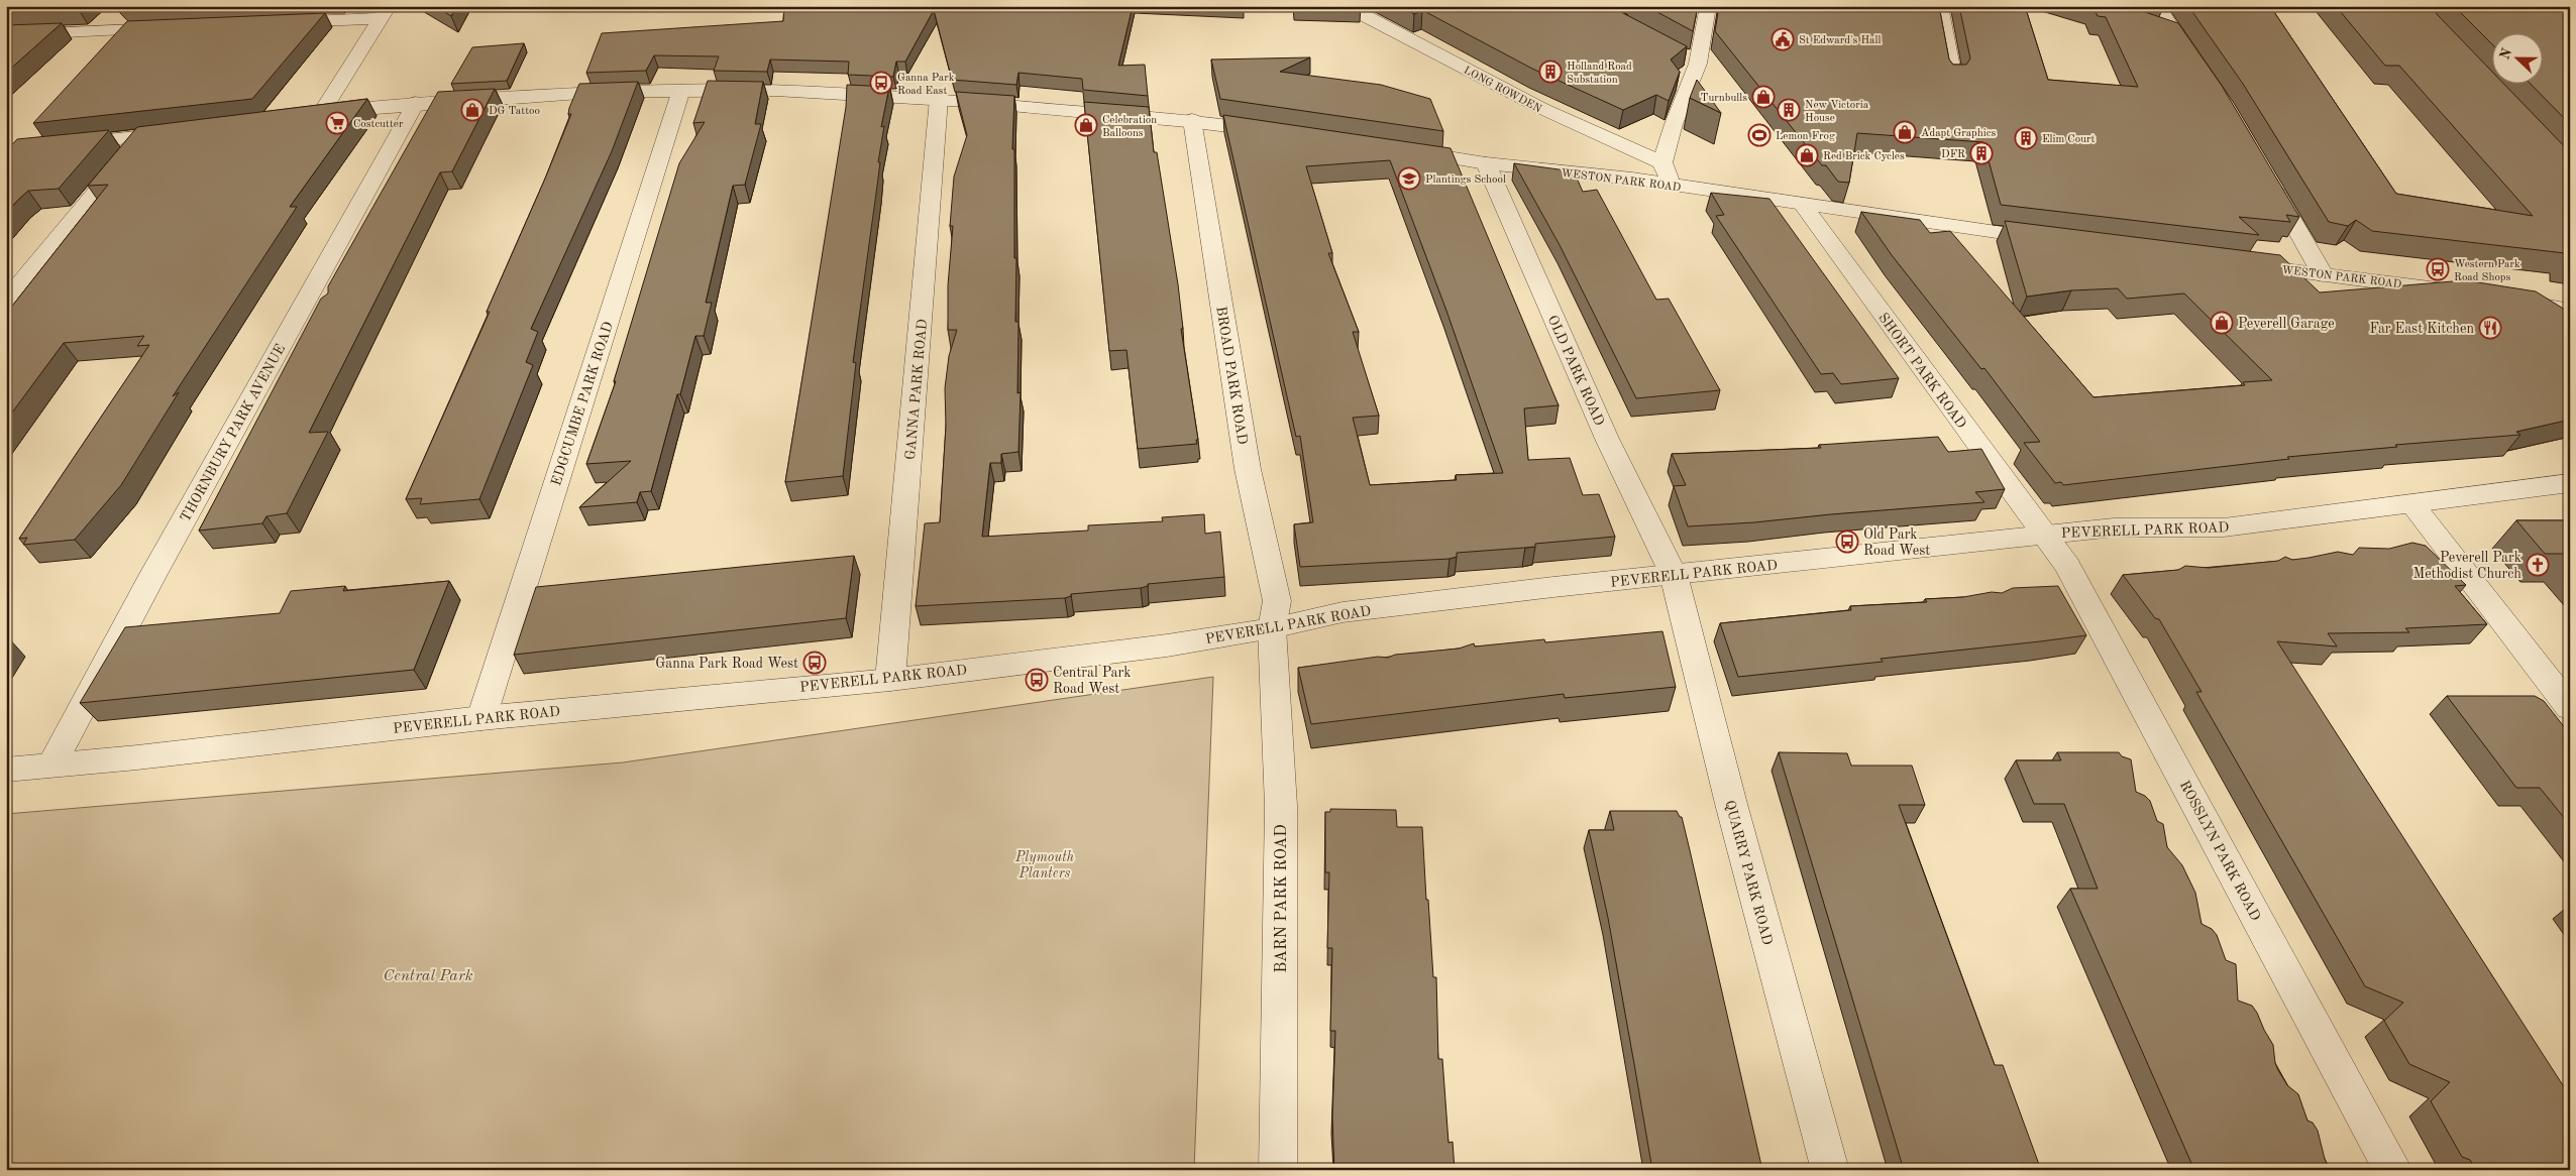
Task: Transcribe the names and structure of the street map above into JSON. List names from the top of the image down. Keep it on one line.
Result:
{"streets":{"street":["LONG ROWDEN","WESTON PARK ROAD","OLD PARK ROAD","SHORT PARK ROAD","BROAD PARK ROAD","GANNA PARK ROAD","EDGCUMBE PARK ROAD","THORNBURY PARK AVENUE","PEVERELL PARK ROAD","ROSSLYN PARK ROAD","QUARRY PARK ROAD","BARN PARK ROAD"]},"crossings":[["WESTON PARK ROAD","OLD PARK ROAD"],["WESTON PARK ROAD","SHORT PARK ROAD"],["OLD PARK ROAD","PEVERELL PARK ROAD"],["OLD PARK ROAD","QUARRY PARK ROAD"],["SHORT PARK ROAD","PEVERELL PARK ROAD"],["SHORT PARK ROAD","ROSSLYN PARK ROAD"],["BROAD PARK ROAD","PEVERELL PARK ROAD"],["BROAD PARK ROAD","BARN PARK ROAD"],["GANNA PARK ROAD","PEVERELL PARK ROAD"],["EDGCUMBE PARK ROAD","PEVERELL PARK ROAD"],["THORNBURY PARK AVENUE","PEVERELL PARK ROAD"],["PEVERELL PARK ROAD","ROSSLYN PARK ROAD"],["PEVERELL PARK ROAD","QUARRY PARK ROAD"],["PEVERELL PARK ROAD","BARN PARK ROAD"]],"parks":["Plymouth Planters","Central Park"],"places":{"public building":["St Edward's Hall"],"building":["Holland Road Substation","New Victoria House","Elim Court","DFR"],"bus stop":["Ganna Park Road East","Western Park Road Shops","Old Park Road West","Ganna Park Road West","Central Park Road West"],"shop":["Turnbulls","DG Tattoo","Celebration Balloons","Adapt Graphics","Red Brick Cycles","Peverell Garage"],"supermarket":["Costcutter"],"sports":["Lemon Frog"],"school or university":["Plantings School"],"restaurant":["Far East Kitchen"],"church":["Peverell Park Methodist Church"]},"north":"left"}
